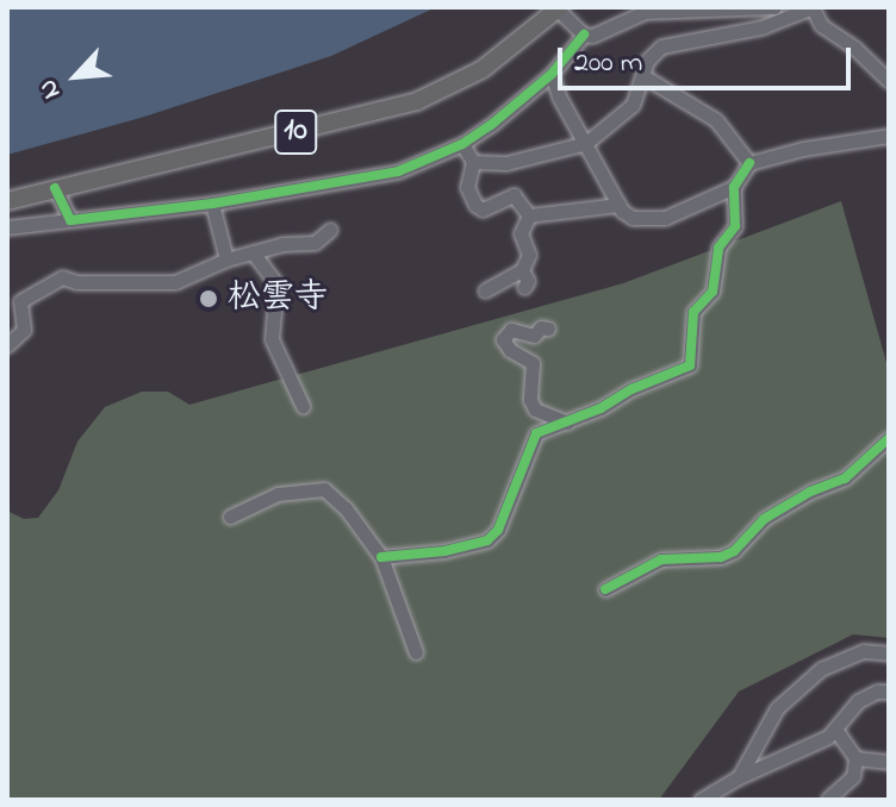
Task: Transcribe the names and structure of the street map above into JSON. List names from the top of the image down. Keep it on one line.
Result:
{"streets":{"main road":["10"]},"places":["松雲寺"],"scale_bar":"200 m","north":"bottom left"}
